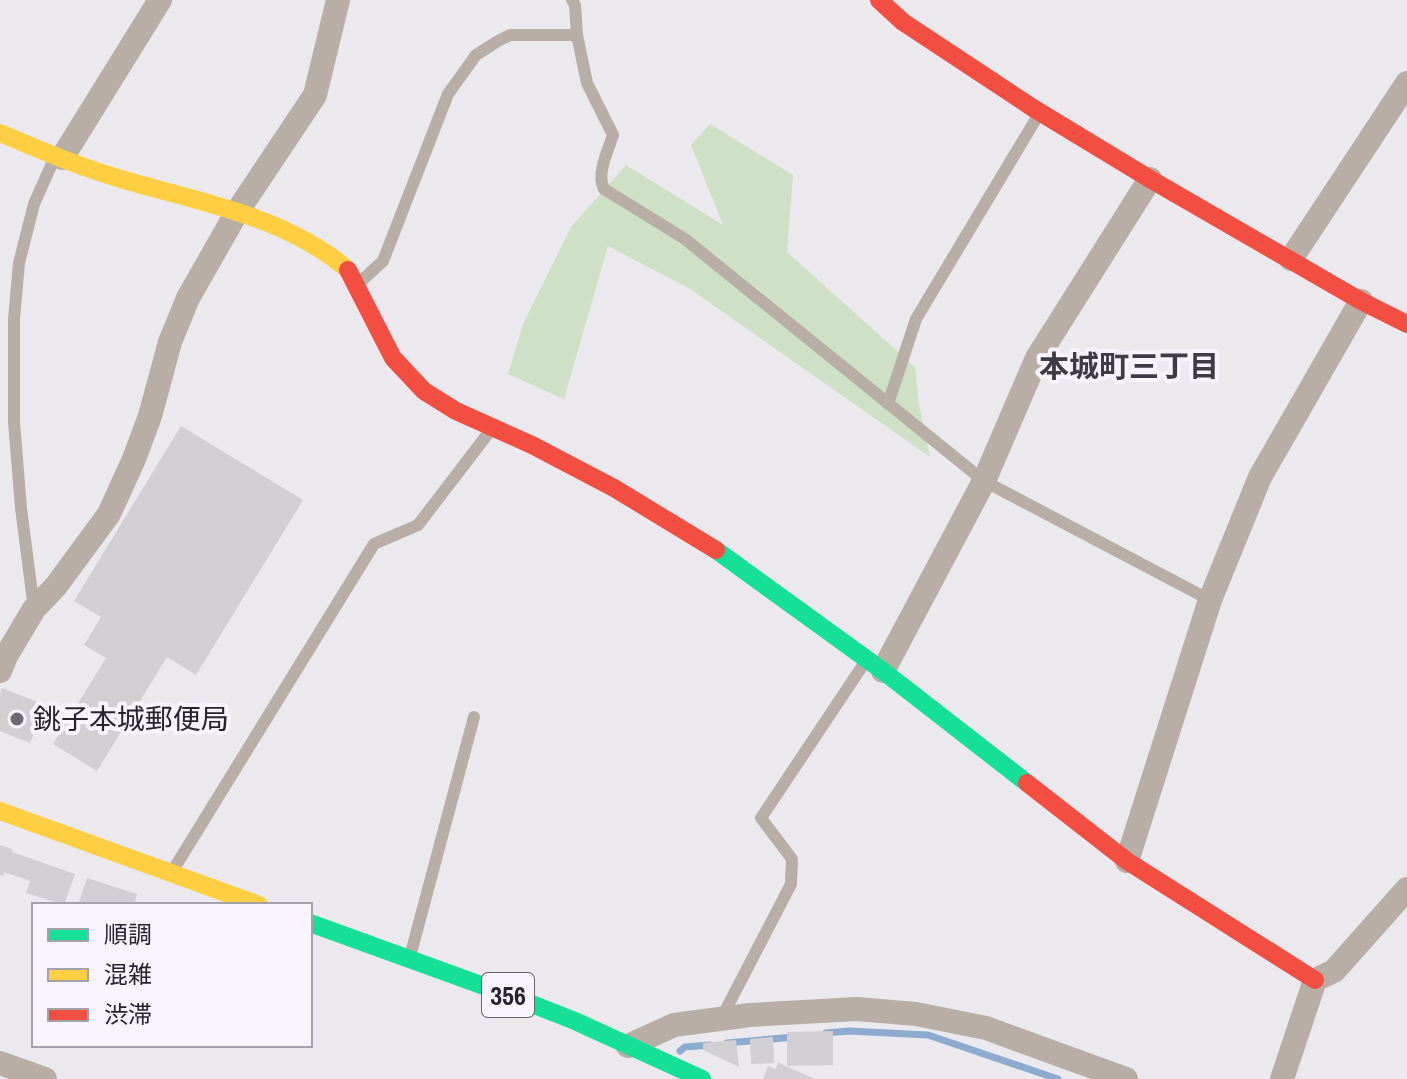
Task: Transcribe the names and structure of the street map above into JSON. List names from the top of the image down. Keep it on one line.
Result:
{"streets":{"main road":["356"]},"districts":["本城町三丁目"],"places":["銚子本城郵便局"],"legend":["順調","混雑","渋滞"]}
